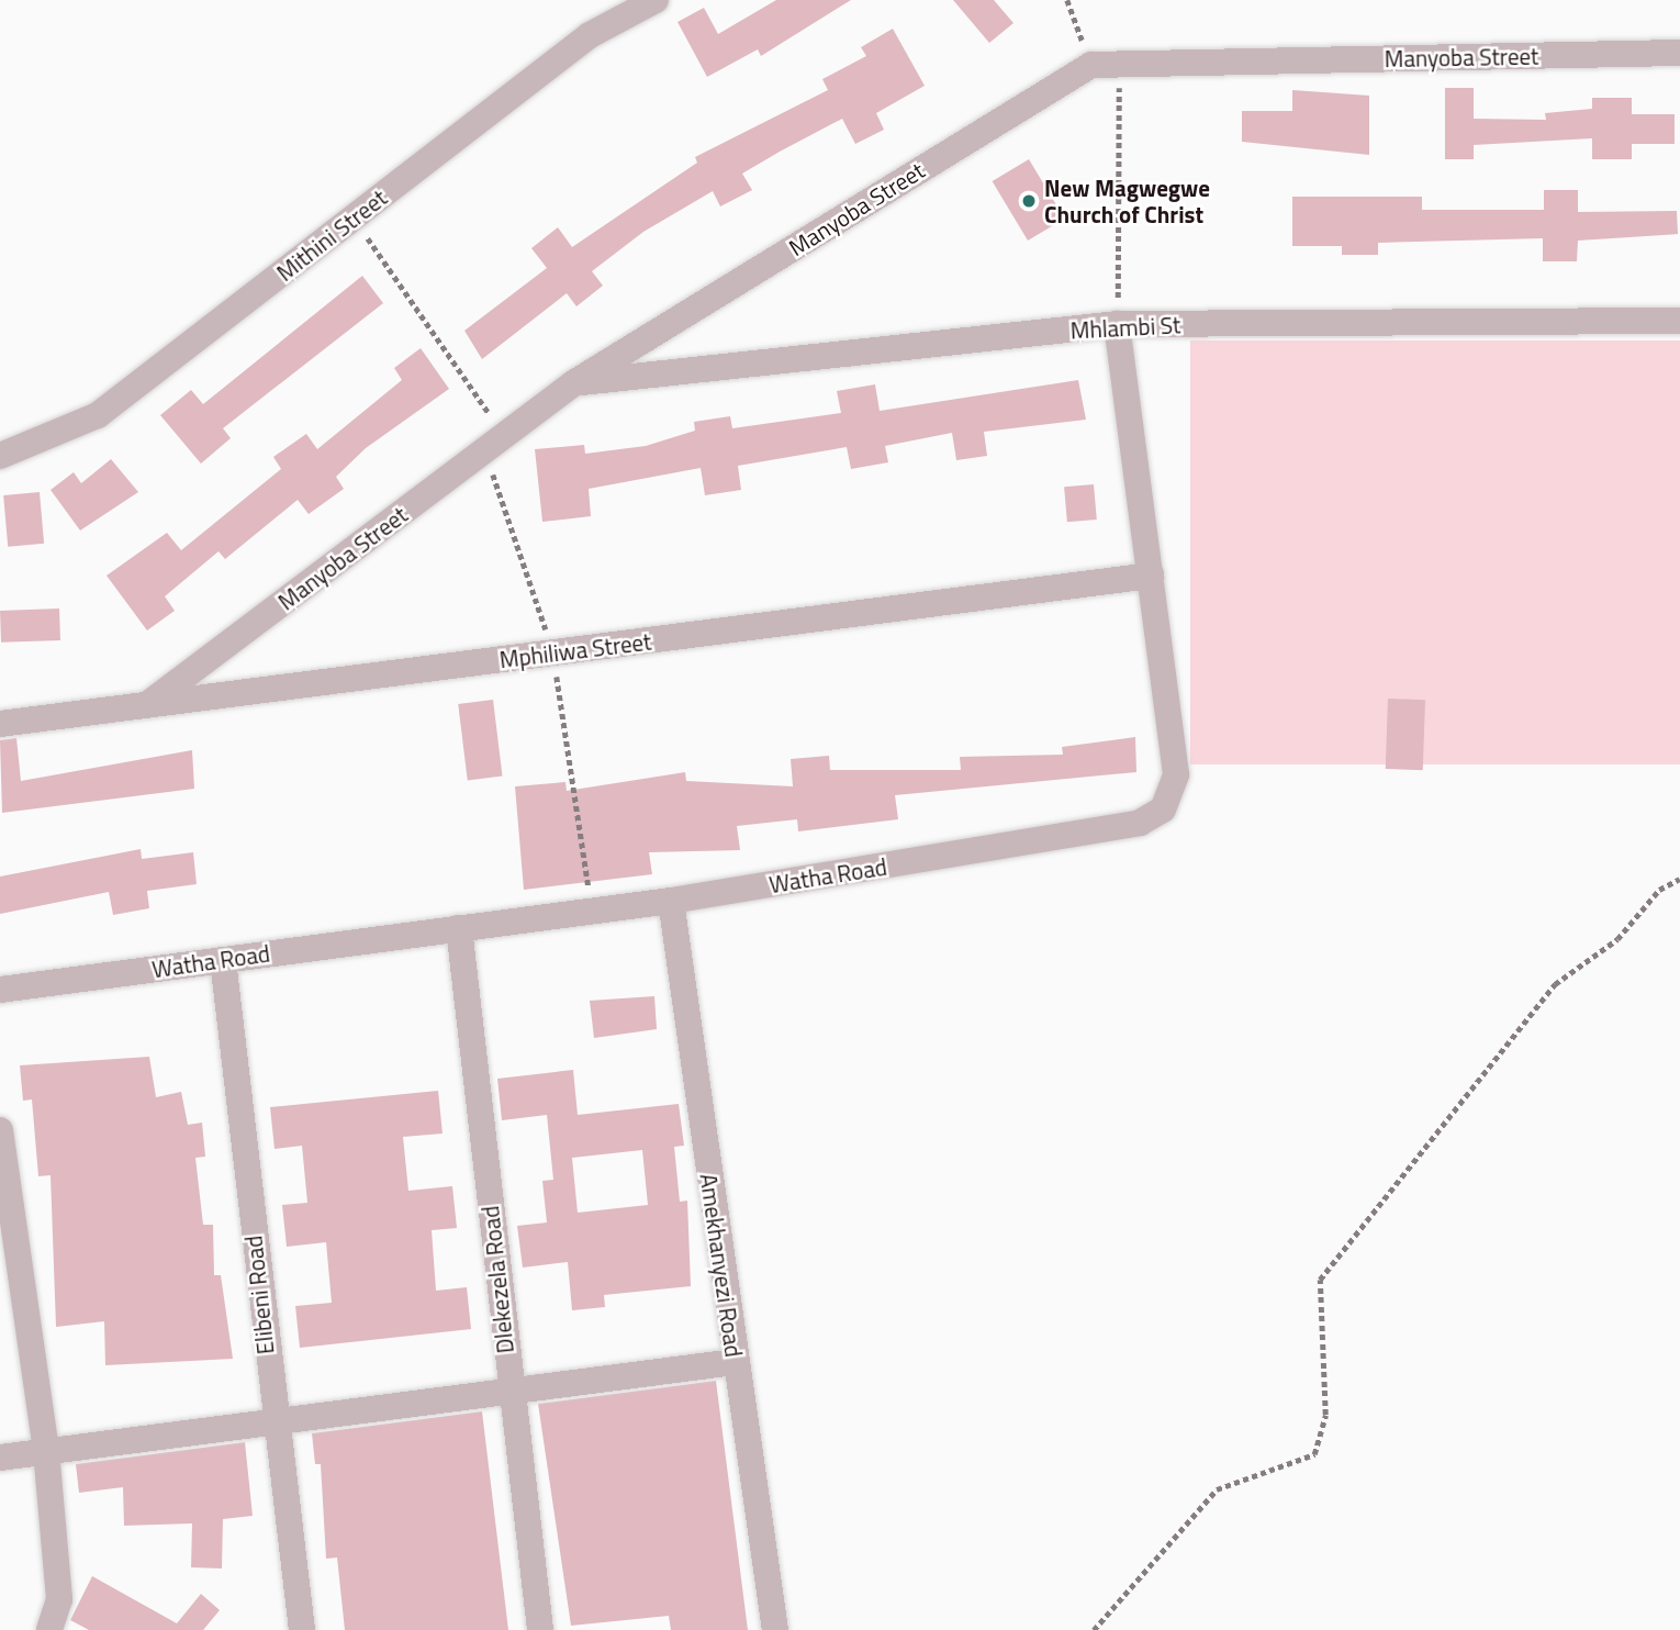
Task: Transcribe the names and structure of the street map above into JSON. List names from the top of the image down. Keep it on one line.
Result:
{"streets":{"street":["Manyoba Street","Mithini Street","Mhlambi St","Mphiliwa Street","Watha Road","Amekhanyezi Road","Dlekezela Road","Elibeni Road"]},"crossings":[["Manyoba Street","Mhlambi St"],["Manyoba Street","Mphiliwa Street"],["Mhlambi St","Watha Road"],["Mphiliwa Street","Watha Road"],["Watha Road","Amekhanyezi Road"],["Watha Road","Dlekezela Road"],["Watha Road","Elibeni Road"]],"places":["New Magwegwe Church of Christ"]}
